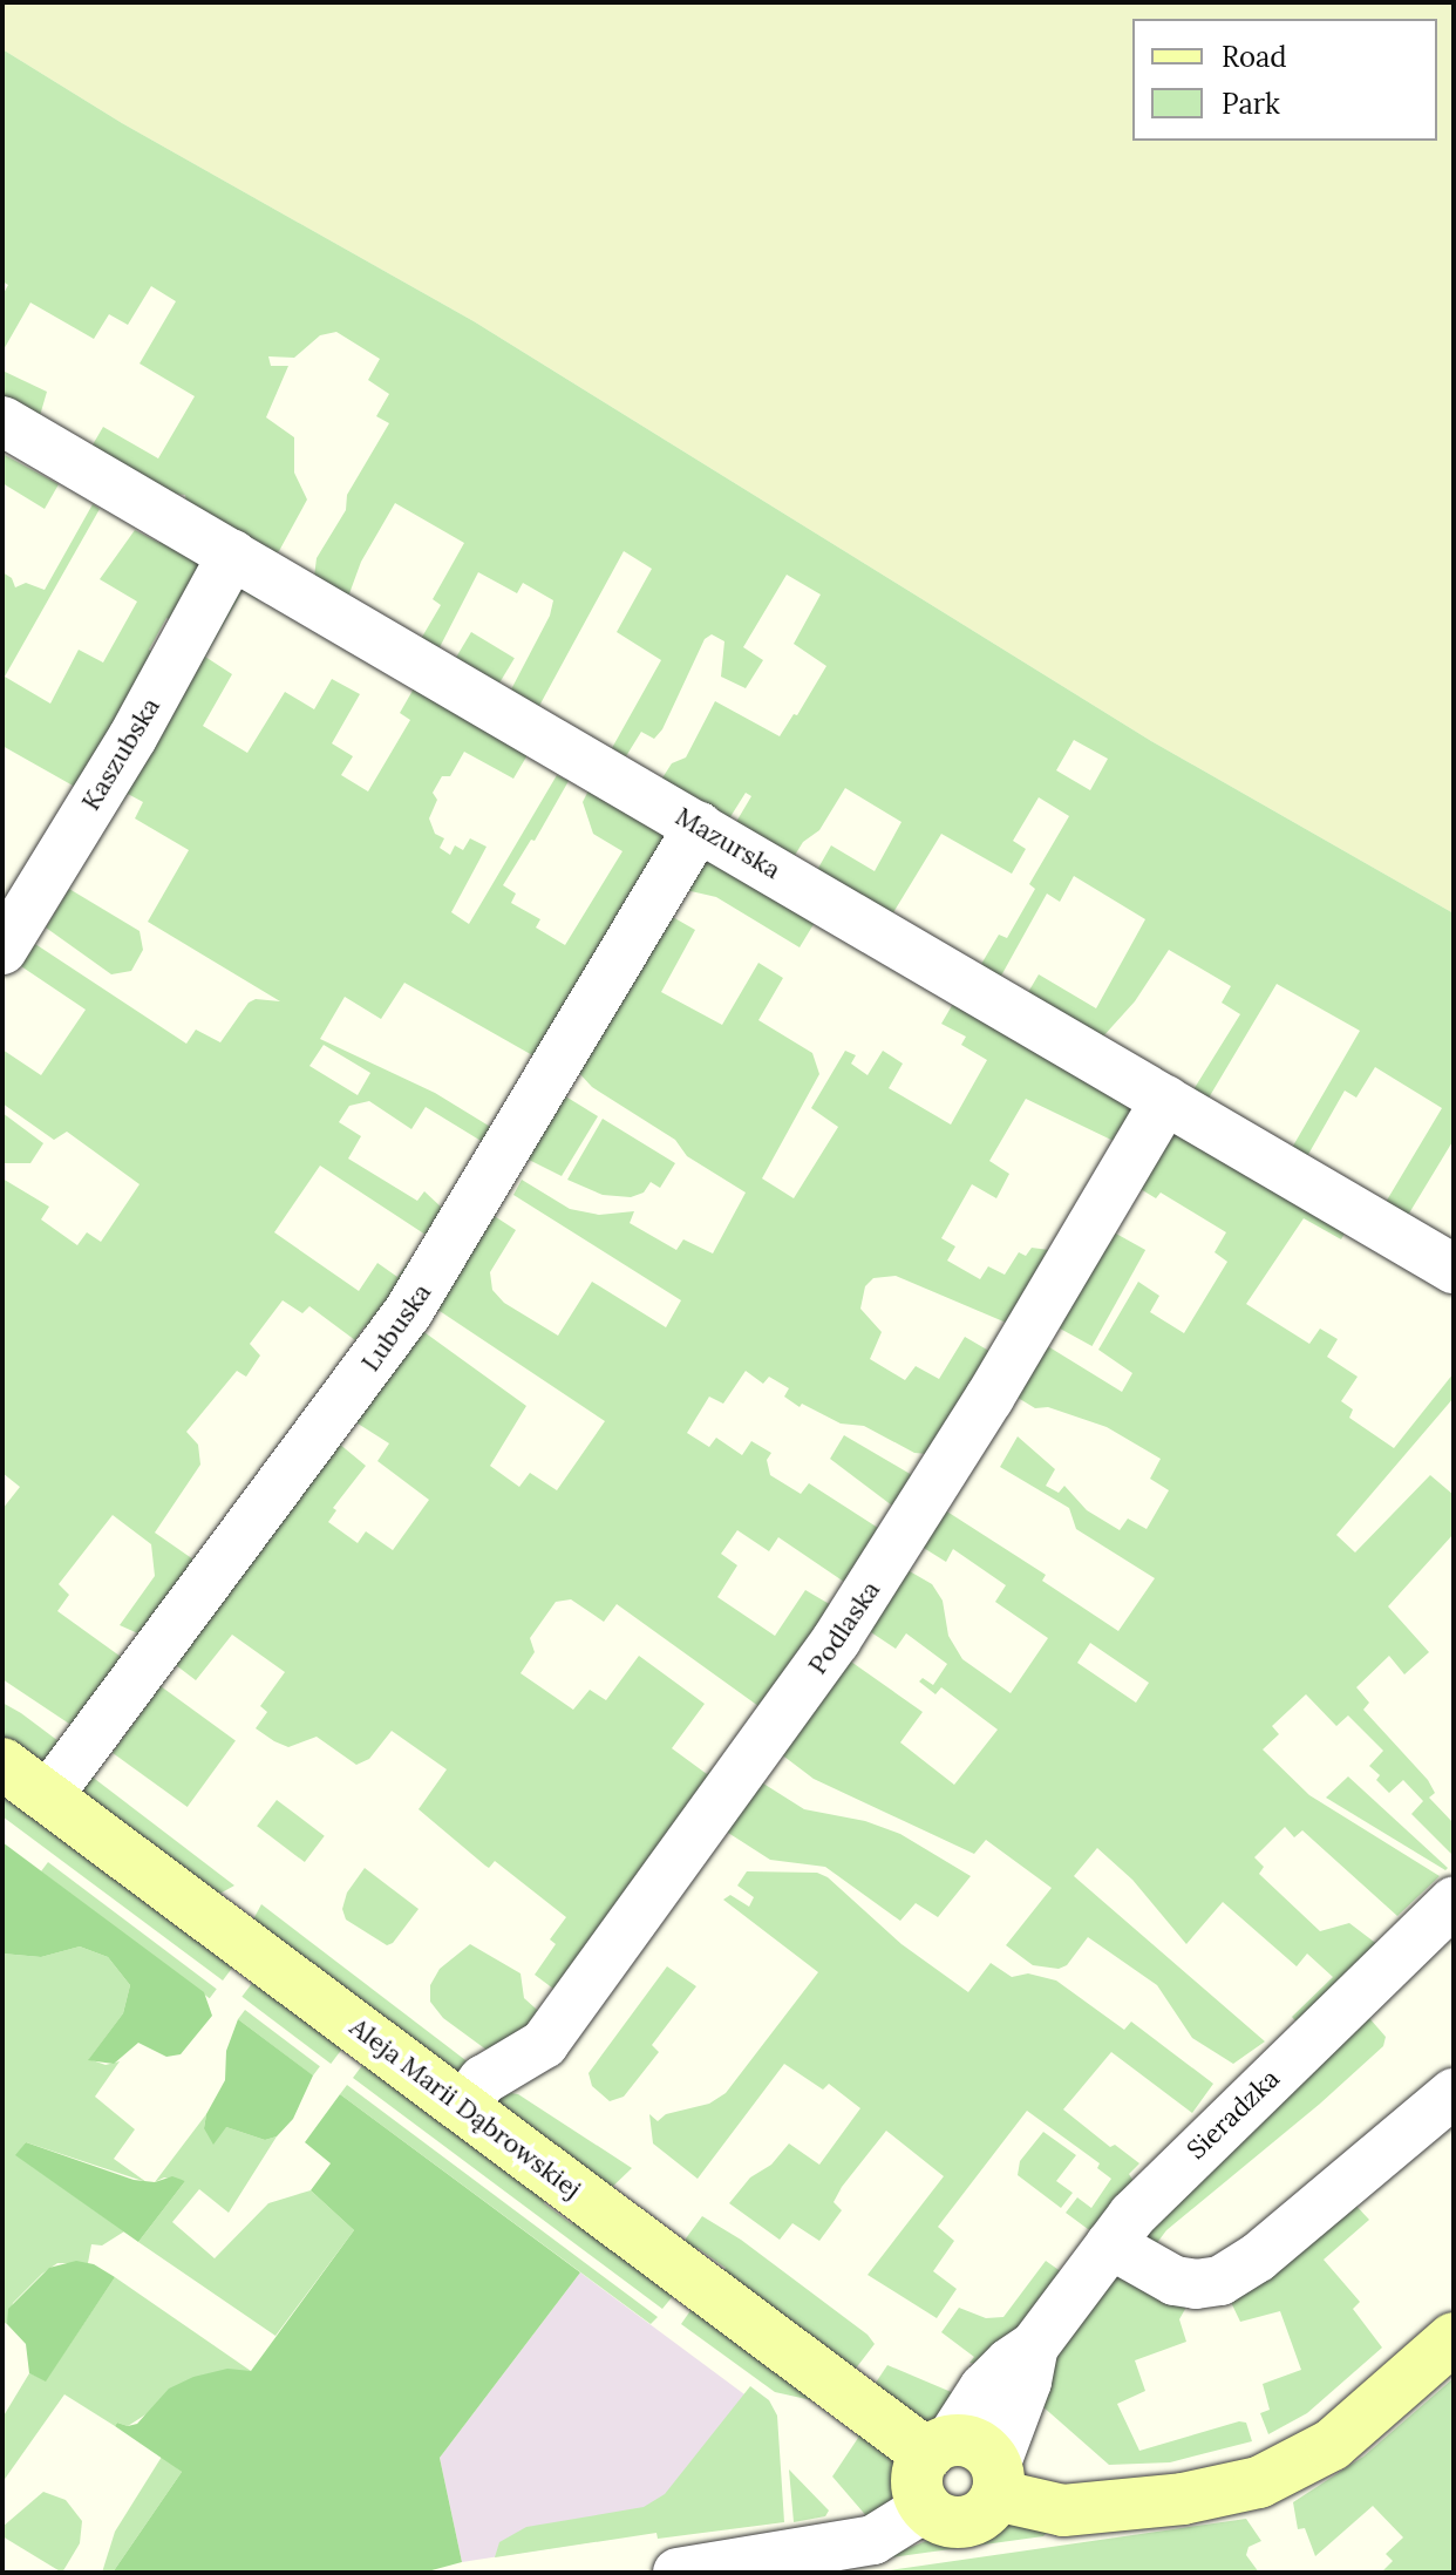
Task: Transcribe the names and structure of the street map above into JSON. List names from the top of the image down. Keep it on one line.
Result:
{"streets":{"street":["Kaszubska","Mazurska","Lubuska","Podlaska","Aleja Marii Dąbrowskiej","Sieradzka"]},"crossings":[["Kaszubska","Mazurska"],["Mazurska","Lubuska"],["Mazurska","Podlaska"],["Lubuska","Aleja Marii Dąbrowskiej"],["Podlaska","Aleja Marii Dąbrowskiej"],["Aleja Marii Dąbrowskiej","Sieradzka"]],"legend":["Road","Park"]}
